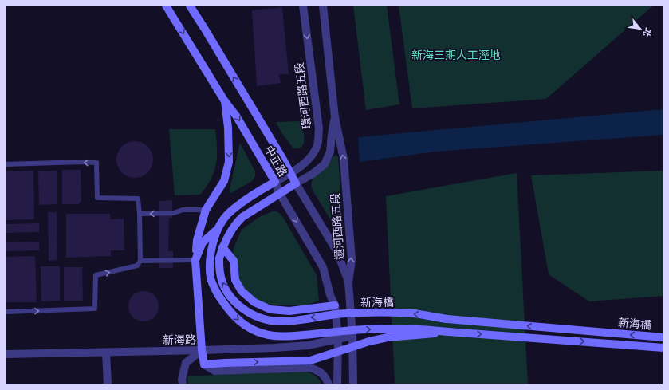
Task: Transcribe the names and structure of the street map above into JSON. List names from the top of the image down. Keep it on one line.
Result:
{"streets":{"main road":["中正路","新海橋"],"street":["環河西路五段","還河西路五段","新海路"]},"crossings":[["環河西路五段","中正路"],["中正路","還河西路五段"],["中正路","新海橋"],["中正路","新海路"],["還河西路五段","新海路"]],"one_way":["還河西路五段"],"parks":["新海三期人工溼地"],"north":"bottom right"}
